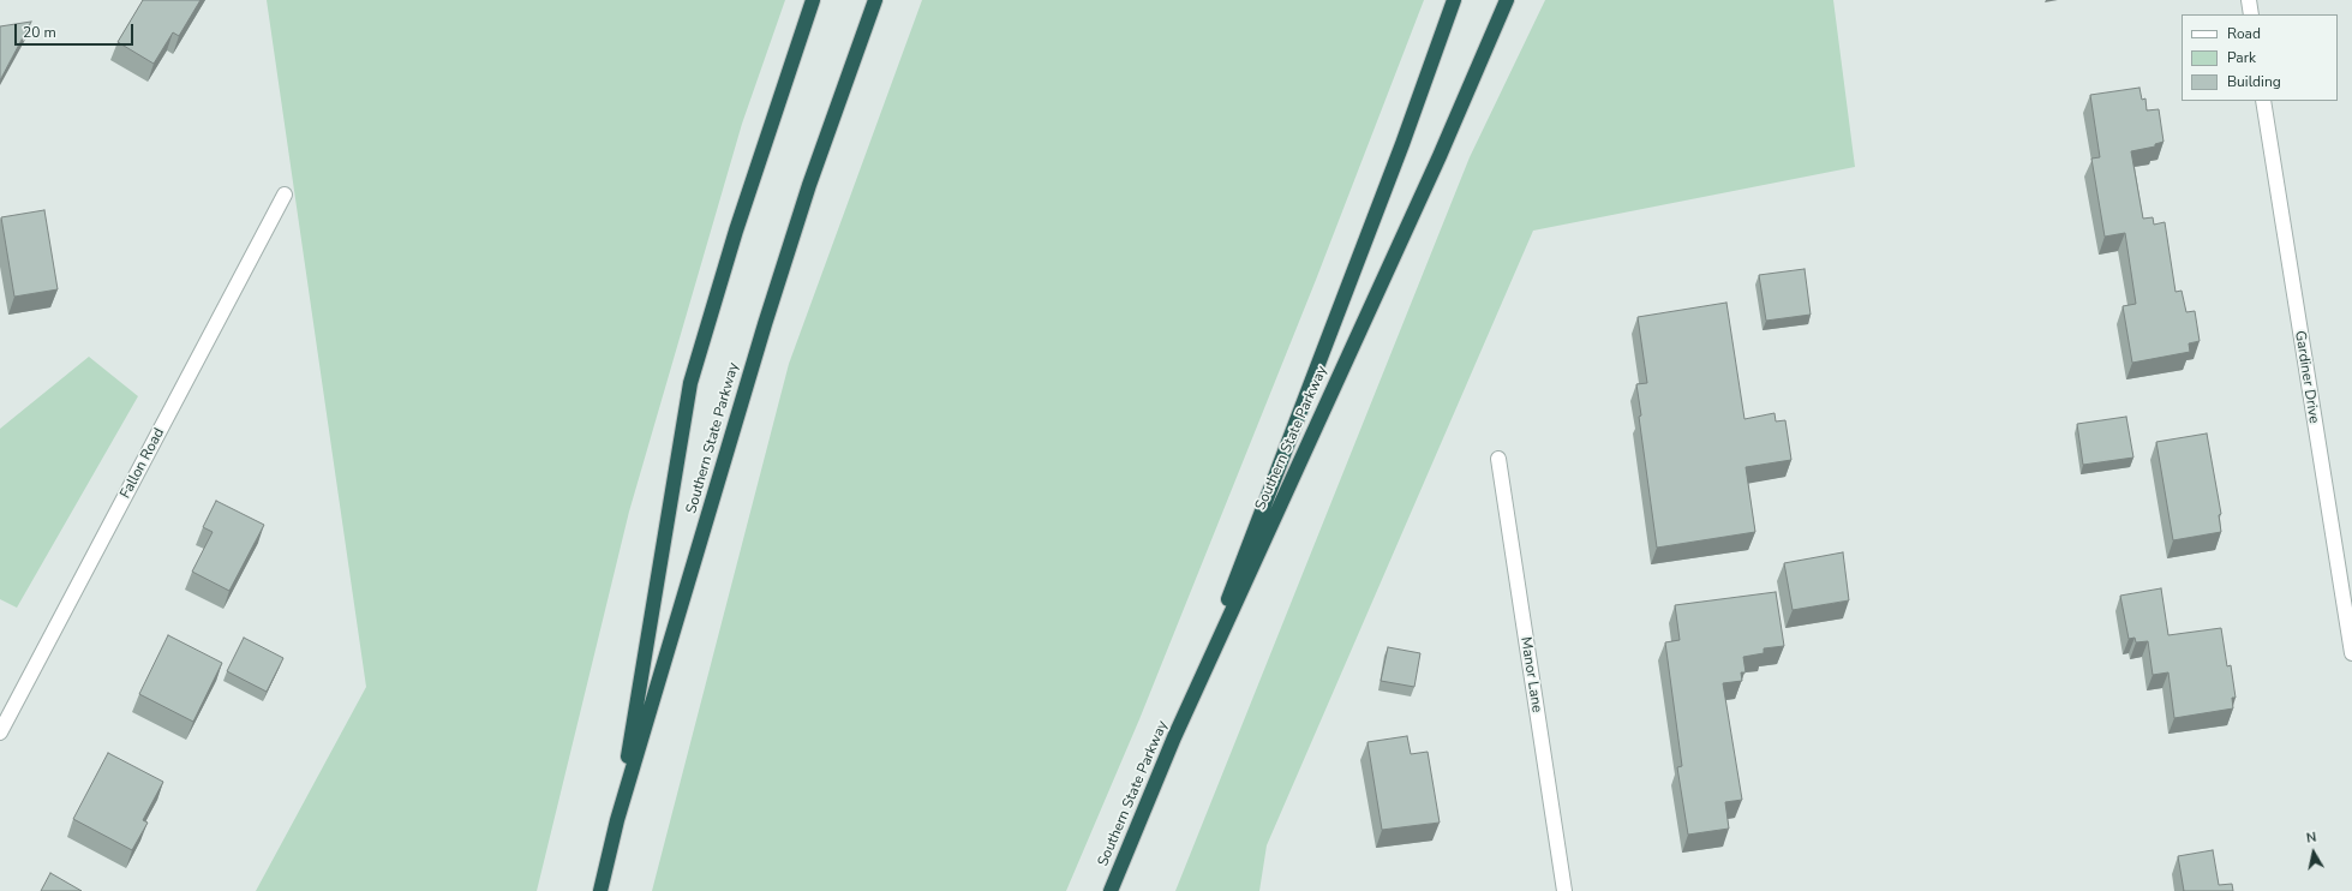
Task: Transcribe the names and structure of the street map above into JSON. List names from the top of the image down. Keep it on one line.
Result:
{"streets":{"highway":["Southern State Parkway"],"street":["Gardiner Drive","Fallon Road","Manor Lane"]},"legend":["Road","Park","Building"],"scale_bar":"20 m","north":"top"}
